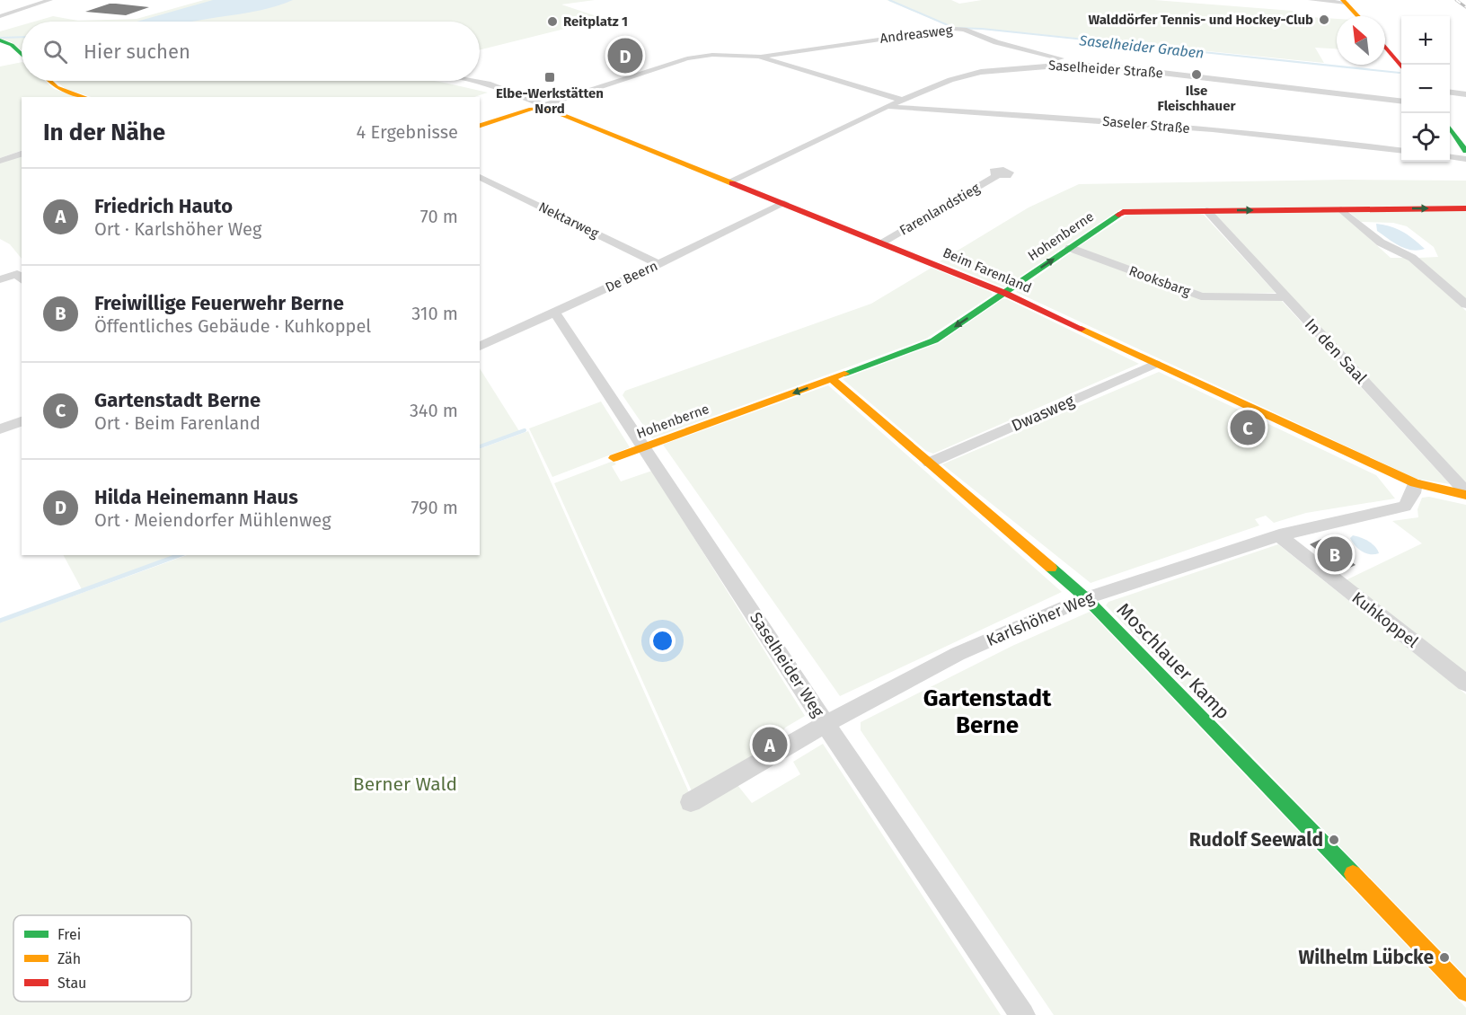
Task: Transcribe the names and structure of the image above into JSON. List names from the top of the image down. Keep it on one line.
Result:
{"streets":{"street":["Andreasweg","Saselheider Straße","Saseler Straße","Farenlandstieg","Nektarweg","Hohenberne","Beim Farenland","De Beern","Rooksbarg","In den Saal","Dwasweg","Karlshöher Weg","Kuhkoppel","Moschlauer Kamp","Saselheider Weg"]},"crossings":[["Andreasweg","Saselheider Straße"],["Saselheider Straße","Saseler Straße"],["Saselheider Straße","Beim Farenland"],["Farenlandstieg","Beim Farenland"],["Nektarweg","De Beern"],["Hohenberne","Beim Farenland"],["Hohenberne","Rooksbarg"],["Hohenberne","In den Saal"],["Hohenberne","Moschlauer Kamp"],["Hohenberne","Saselheider Weg"],["Beim Farenland","De Beern"],["Beim Farenland","Dwasweg"],["Beim Farenland","Karlshöher Weg"],["De Beern","Saselheider Weg"],["Rooksbarg","In den Saal"],["Dwasweg","Moschlauer Kamp"],["Karlshöher Weg","Kuhkoppel"],["Karlshöher Weg","Moschlauer Kamp"],["Karlshöher Weg","Saselheider Weg"]],"districts":["Gartenstadt Berne"],"water":["Saselheider Graben"],"parks":["Berner Wald"],"places":{"other":["Walddörfer Tennis- und Hockey-Club","Reitplatz 1","Ilse Fleischhauer","Rudolf Seewald","Wilhelm Lübcke"],"transit":["Elbe-Werkstätten Nord"]},"legend":["Frei","Zäh","Stau"],"north":"top left","page":{"map_buttons":["+","−"],"search":"Hier suchen","pins":["D","C","B","A"],"heading":["In der Nähe","4 Ergebnisse"],"list":[{"mark":"A","name":"Friedrich Hauto","note":"Ort · Karlshöher Weg","value":"70 m"},{"mark":"B","name":"Freiwillige Feuerwehr Berne","note":"Öffentliches Gebäude · Kuhkoppel","value":"310 m"},{"mark":"C","name":"Gartenstadt Berne","note":"Ort · Beim Farenland","value":"340 m"},{"mark":"D","name":"Hilda Heinemann Haus","note":"Ort · Meiendorfer Mühlenweg","value":"790 m"}]}}
